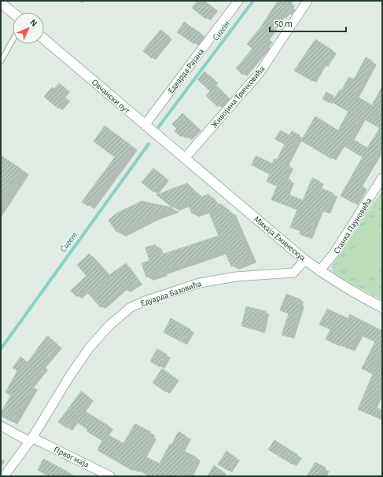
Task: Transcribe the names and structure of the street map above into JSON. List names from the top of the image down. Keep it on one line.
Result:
{"streets":{"street":["Едварда Рајана","Овчански пут","Живојина Тричковића","Станка Пауновића","Михаја Еминескуа","Едуарда Базовића","Првог маја"]},"crossings":[["Едварда Рајана","Овчански пут"],["Овчански пут","Живојина Тричковића"],["Овчански пут","Михаја Еминескуа"],["Живојина Тричковића","Михаја Еминескуа"],["Станка Пауновића","Михаја Еминескуа"],["Михаја Еминескуа","Едуарда Базовића"],["Едуарда Базовића","Првог маја"]],"water":["Сигет"],"scale_bar":"50 m","north":"top right"}
